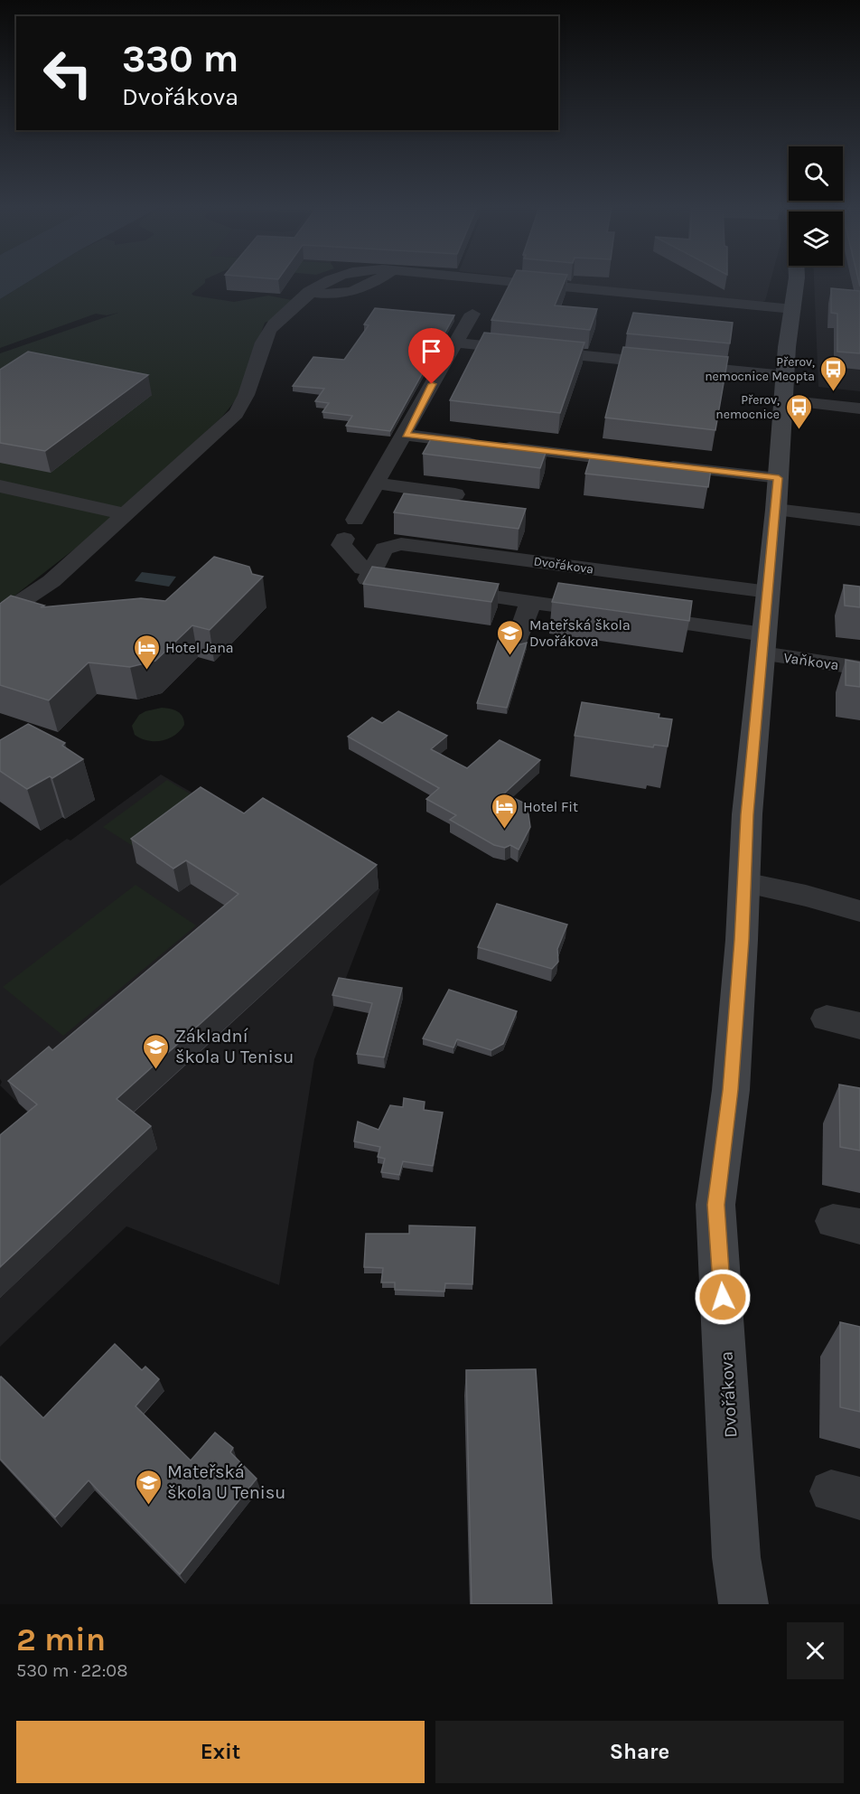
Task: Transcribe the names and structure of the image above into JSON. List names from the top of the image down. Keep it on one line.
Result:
{"streets":{"main road":["Dvořákova"],"street":["Vaňkova"]},"crossings":[["Dvořákova","Vaňkova"]],"places":{"bus stop":["Přerov, nemocnice Meopta","Přerov, nemocnice"],"school or university":["Mateřská škola Dvořákova","Základní škola U Tenisu","Mateřská škola U Tenisu"],"hotel":["Hotel Jana","Hotel Fit"]},"page":{"turn":["330 m","Dvořákova"],"heading":["2 min","530 m · 22:08"],"buttons":["Exit","Share"]}}
